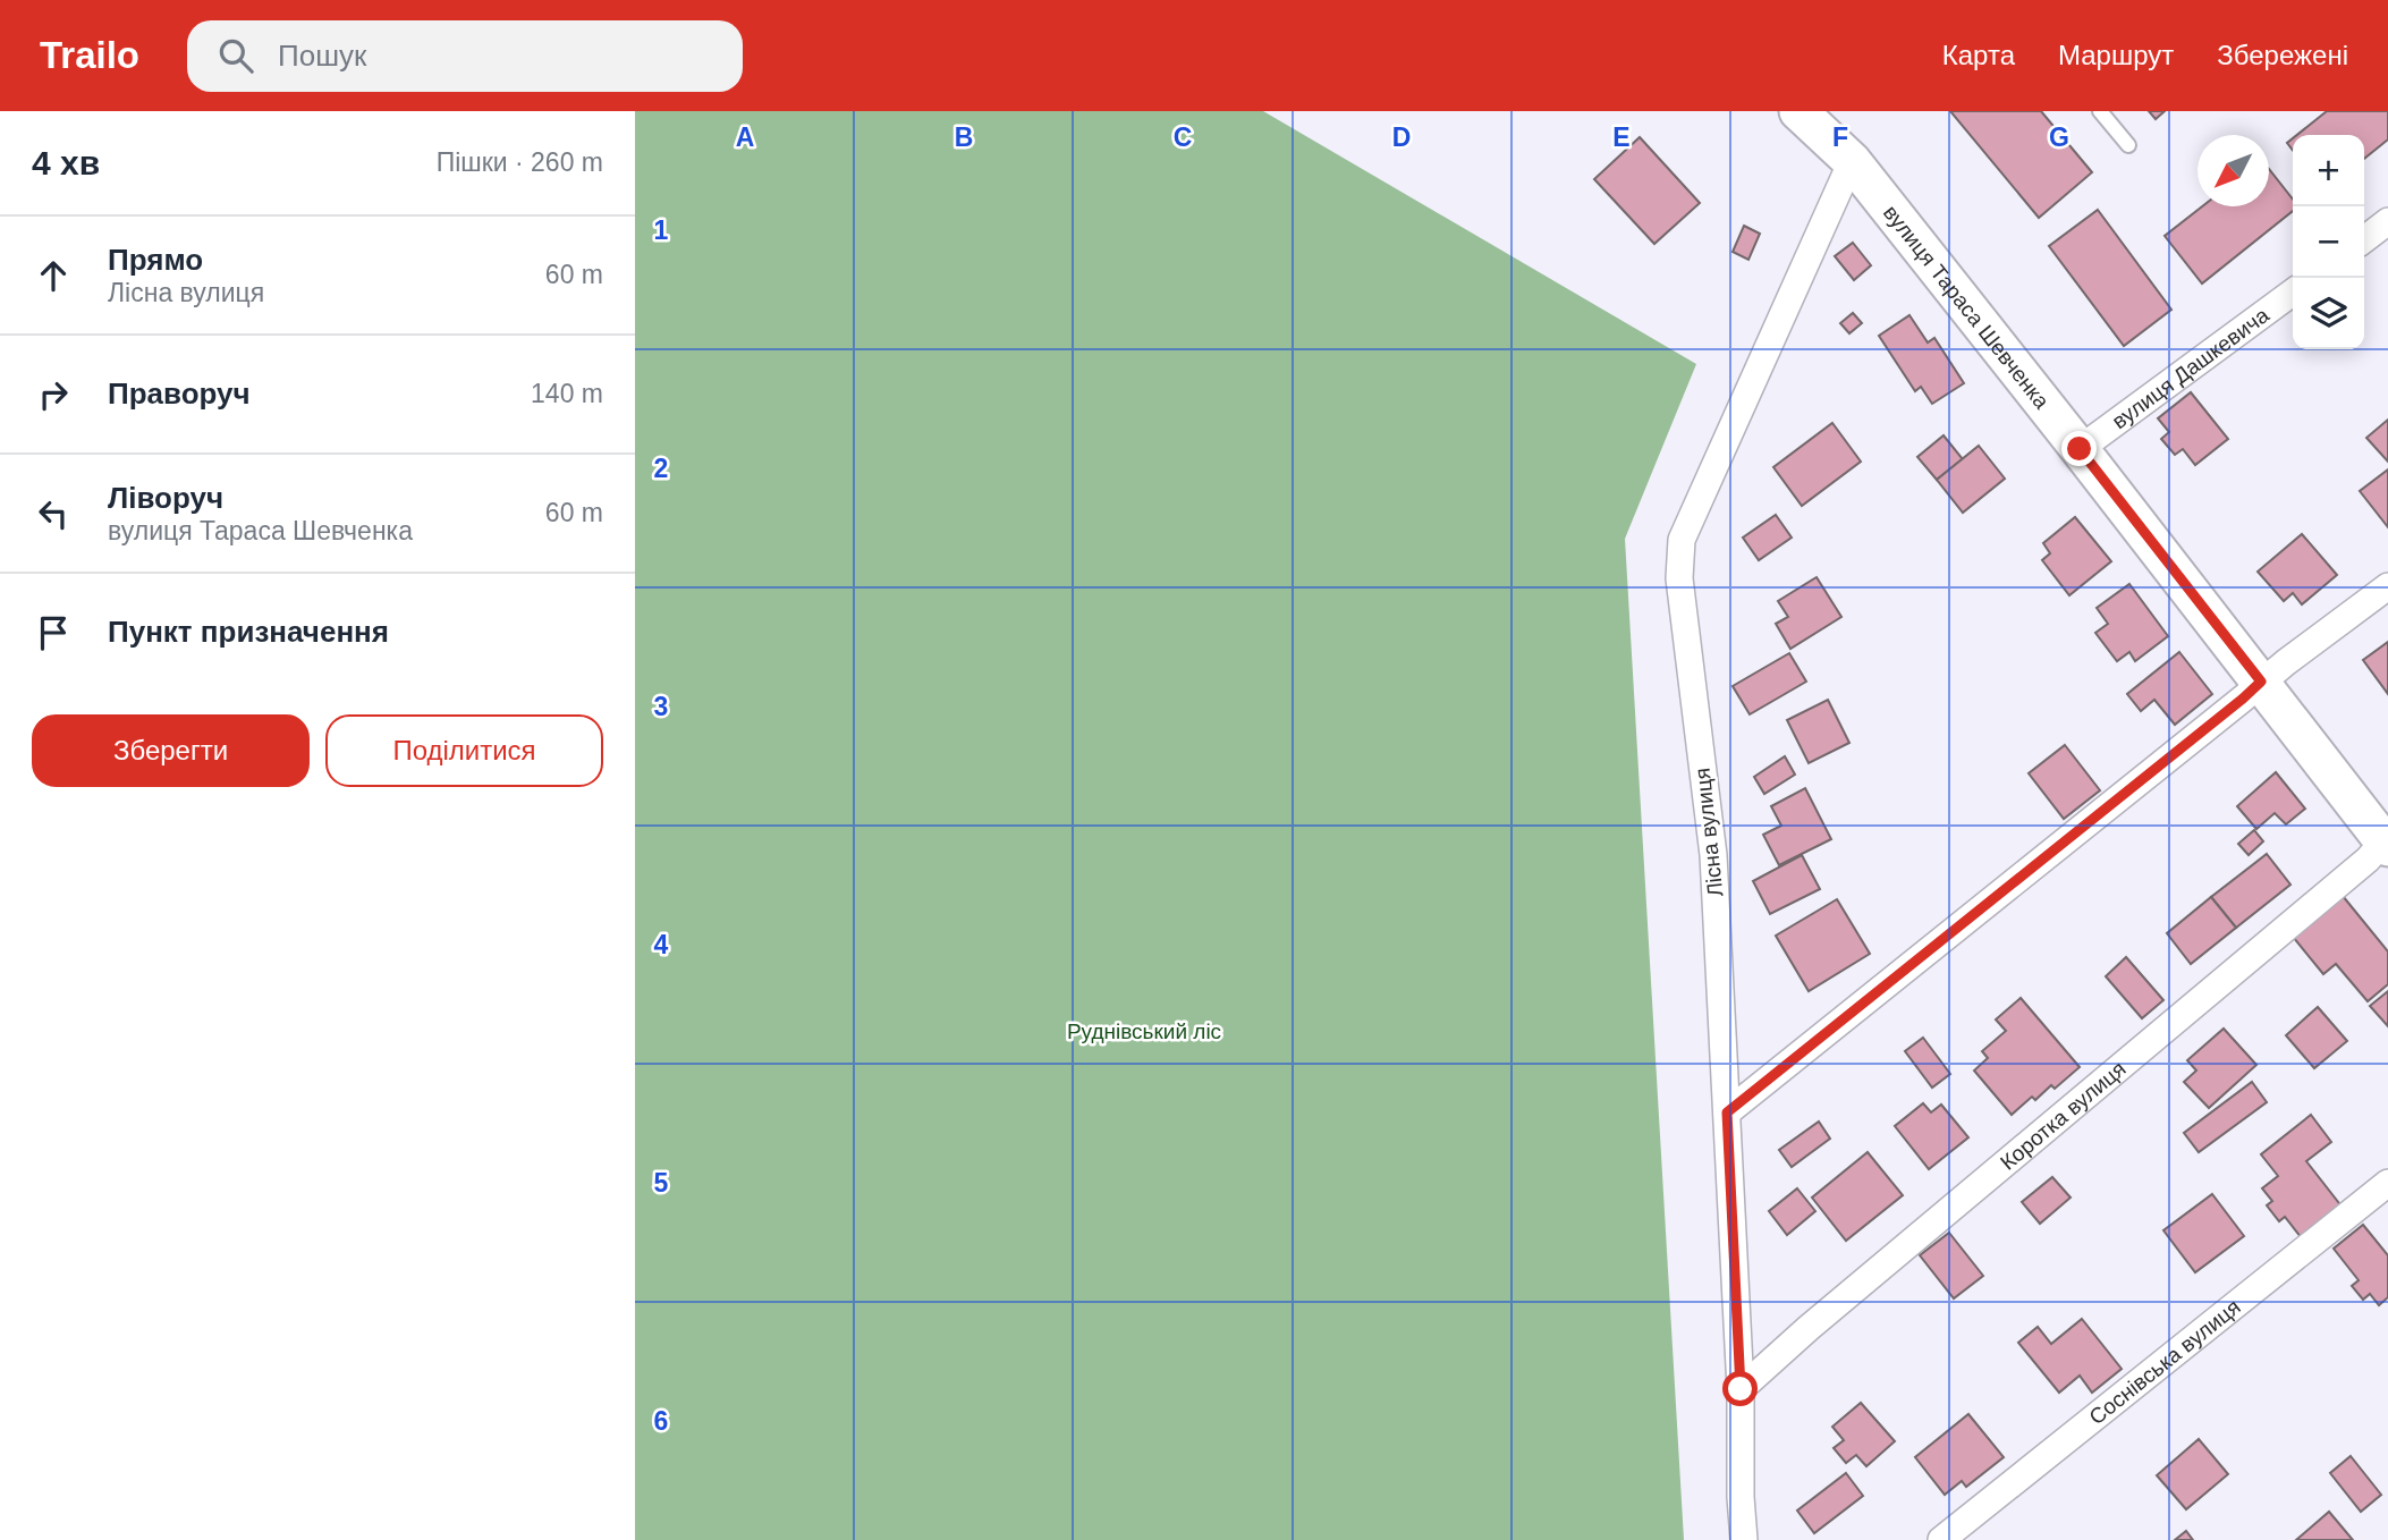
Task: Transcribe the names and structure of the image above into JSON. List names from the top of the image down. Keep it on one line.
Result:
{"streets":{"street":["вулиця Тараса Шевченка","вулиця Дашкевича","Лісна вулиця","Коротка вулиця","Соснівська вулиця"]},"crossings":[["вулиця Тараса Шевченка","вулиця Дашкевича"],["вулиця Тараса Шевченка","Лісна вулиця"],["вулиця Тараса Шевченка","Коротка вулиця"],["Лісна вулиця","Коротка вулиця"]],"parks":["Руднівський ліс"],"north":"bottom left","page":{"header":"Trailo","search":"Пошук","nav":["Карта","Маршрут","Збережені"],"heading":["4 хв","Пішки · 260 m"],"map_buttons":["+","−"],"list":[["Прямо","Лісна вулиця","60 m"],["Праворуч","140 m"],["Ліворуч","вулиця Тараса Шевченка","60 m"],"Пункт призначення"],"buttons":["Зберегти","Поділитися"]},"grid":{"columns":["A","B","C","D","E","F","G"],"rows":["1","2","3","4","5","6"]}}
